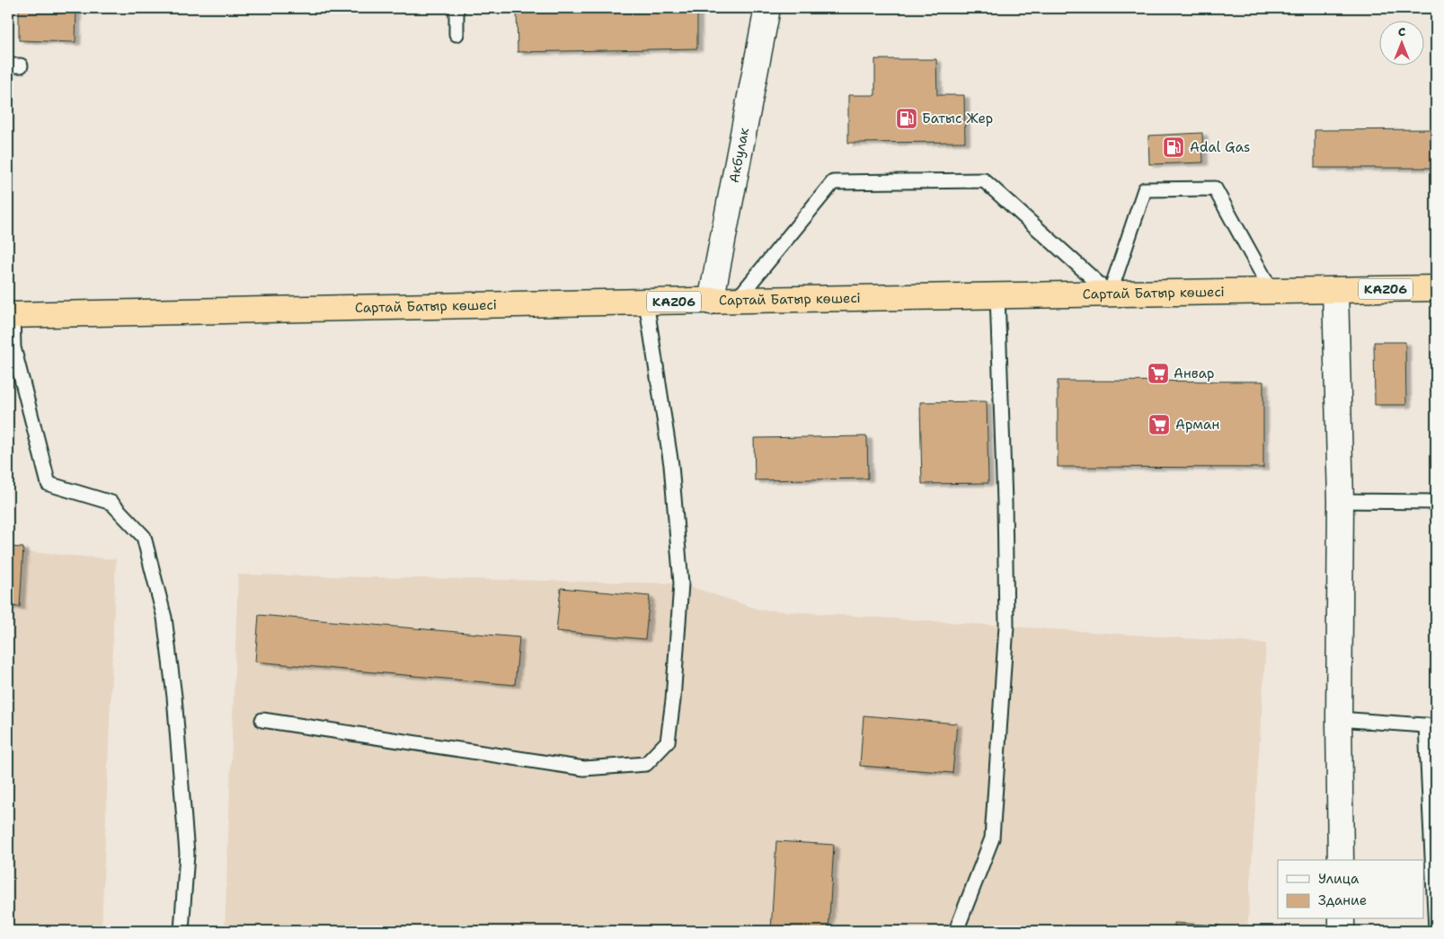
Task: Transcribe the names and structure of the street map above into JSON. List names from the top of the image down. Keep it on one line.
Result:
{"streets":{"highway":["KАZ06","Сартай Батыр көшесі"],"street":["Акбулак"]},"crossings":[["Акбулак","Сартай Батыр көшесі"]],"places":{"fuel station":["Батыс Жер","Adal Gas"],"supermarket":["Анвар","Арман"]},"legend":["Улица","Здание"],"north":"top"}
